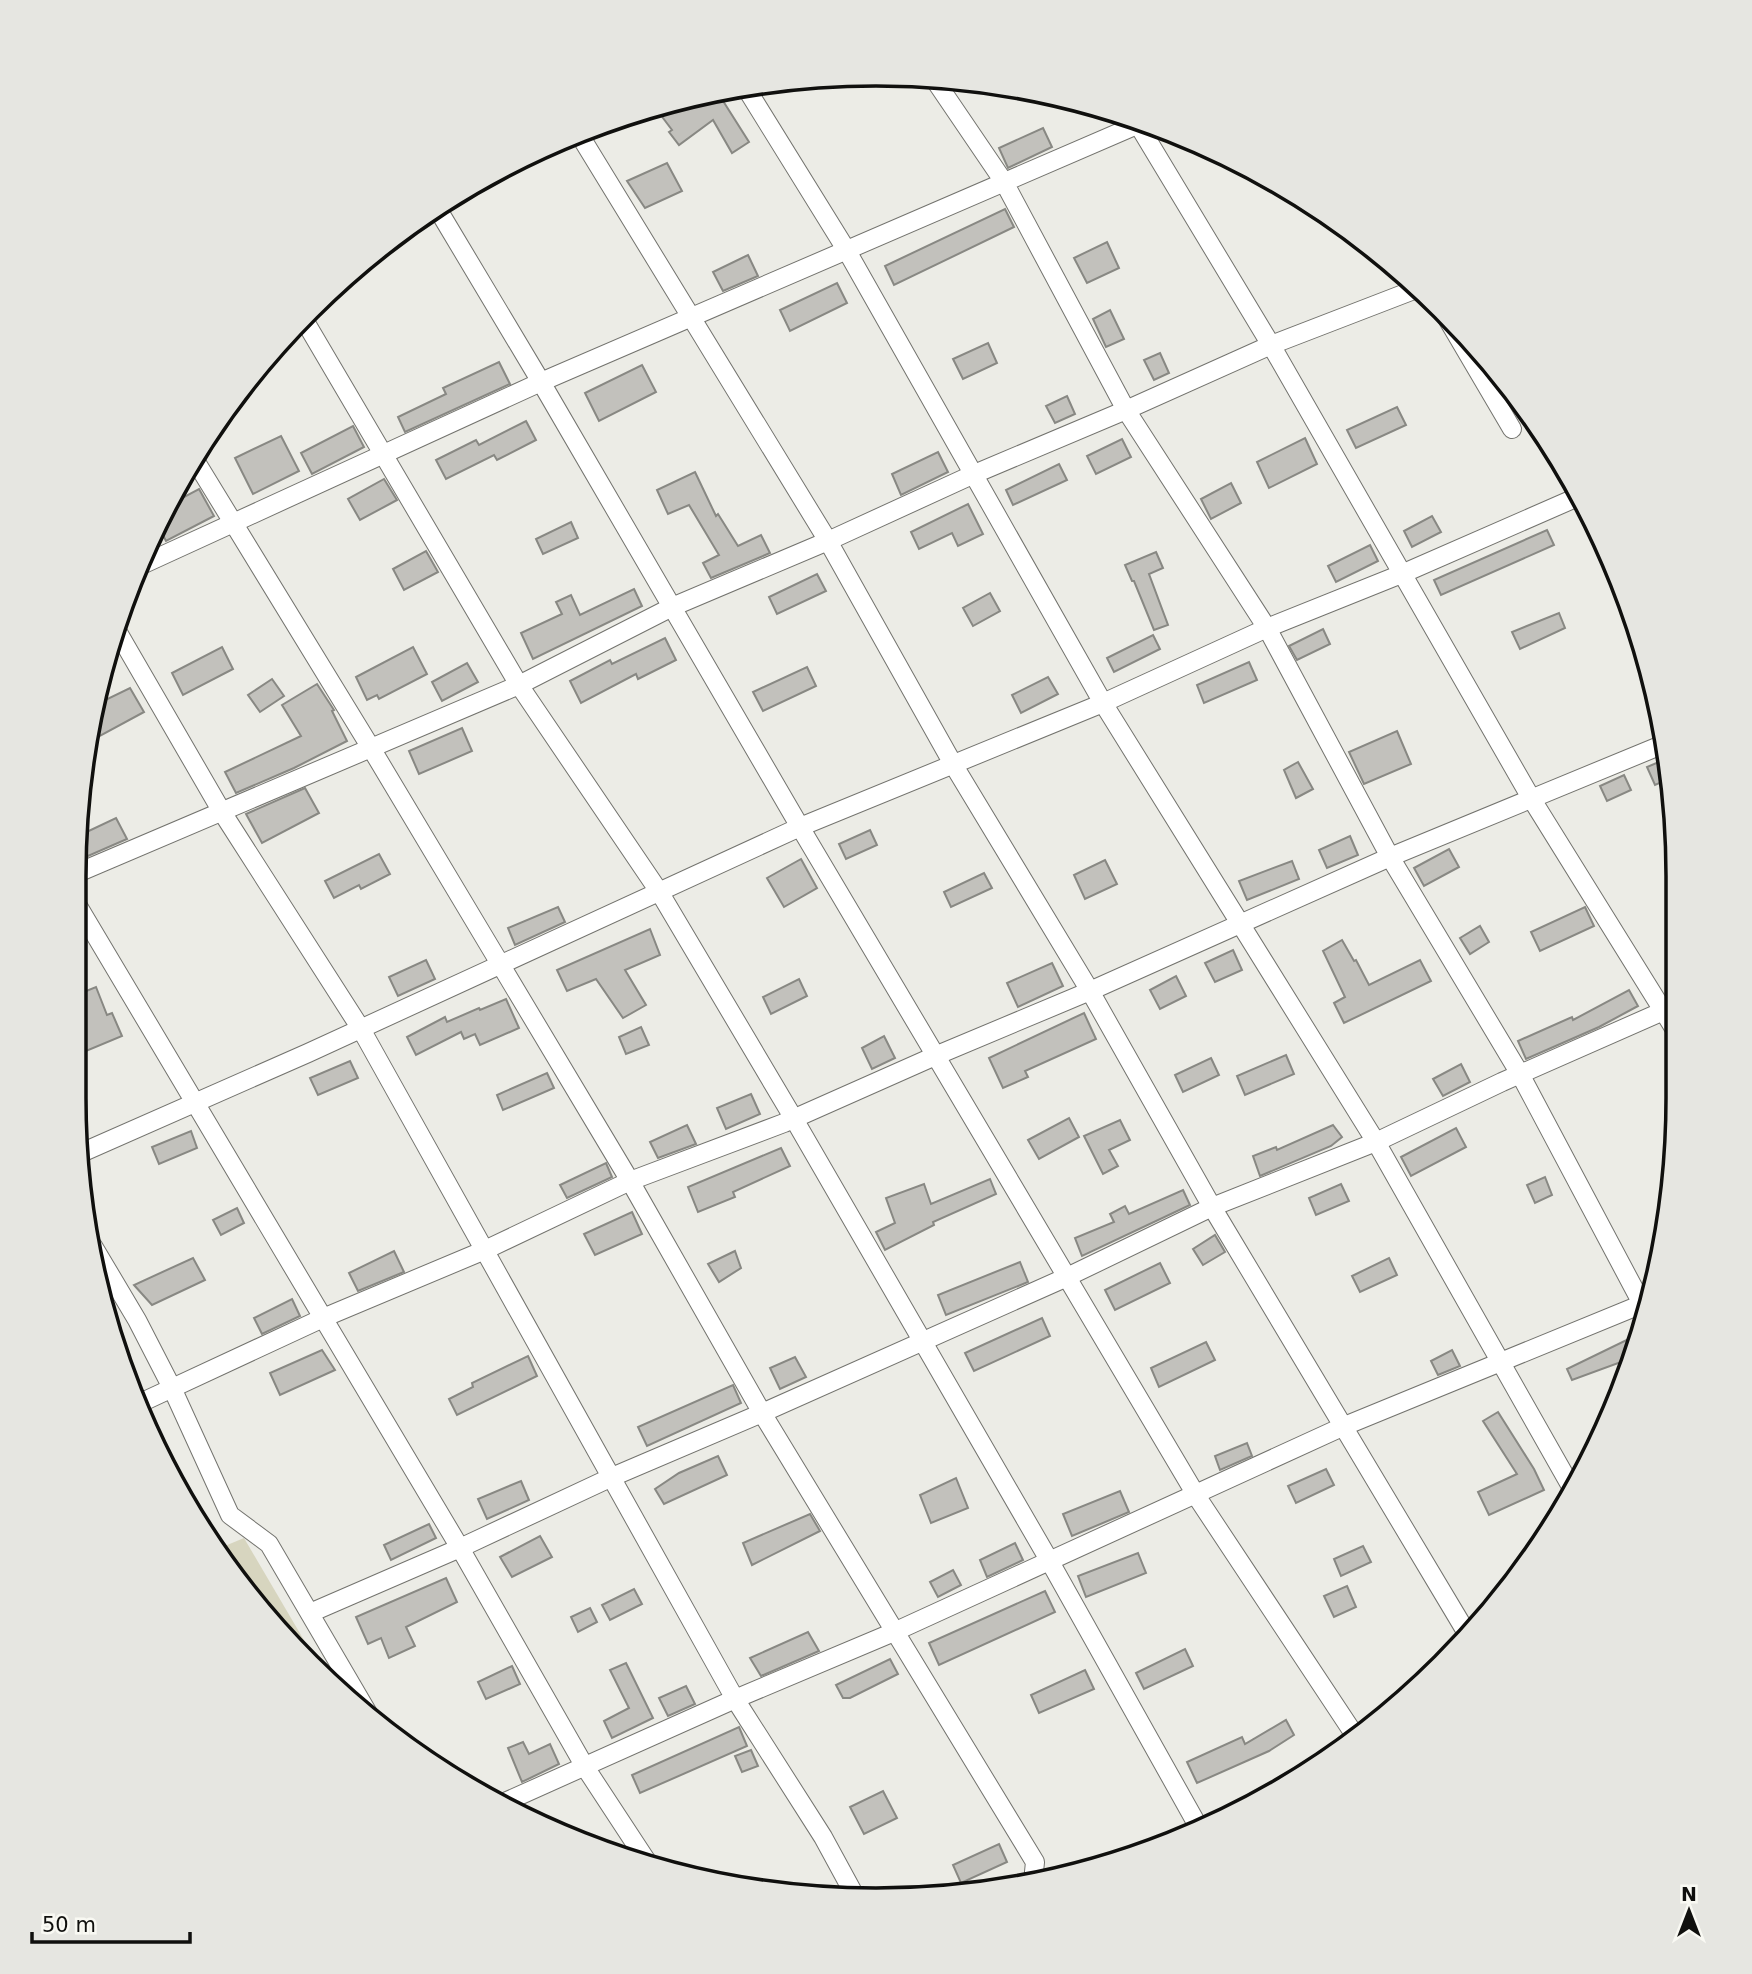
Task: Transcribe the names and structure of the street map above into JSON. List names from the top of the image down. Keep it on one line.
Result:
{"scale_bar":"50 m","north":"top"}
